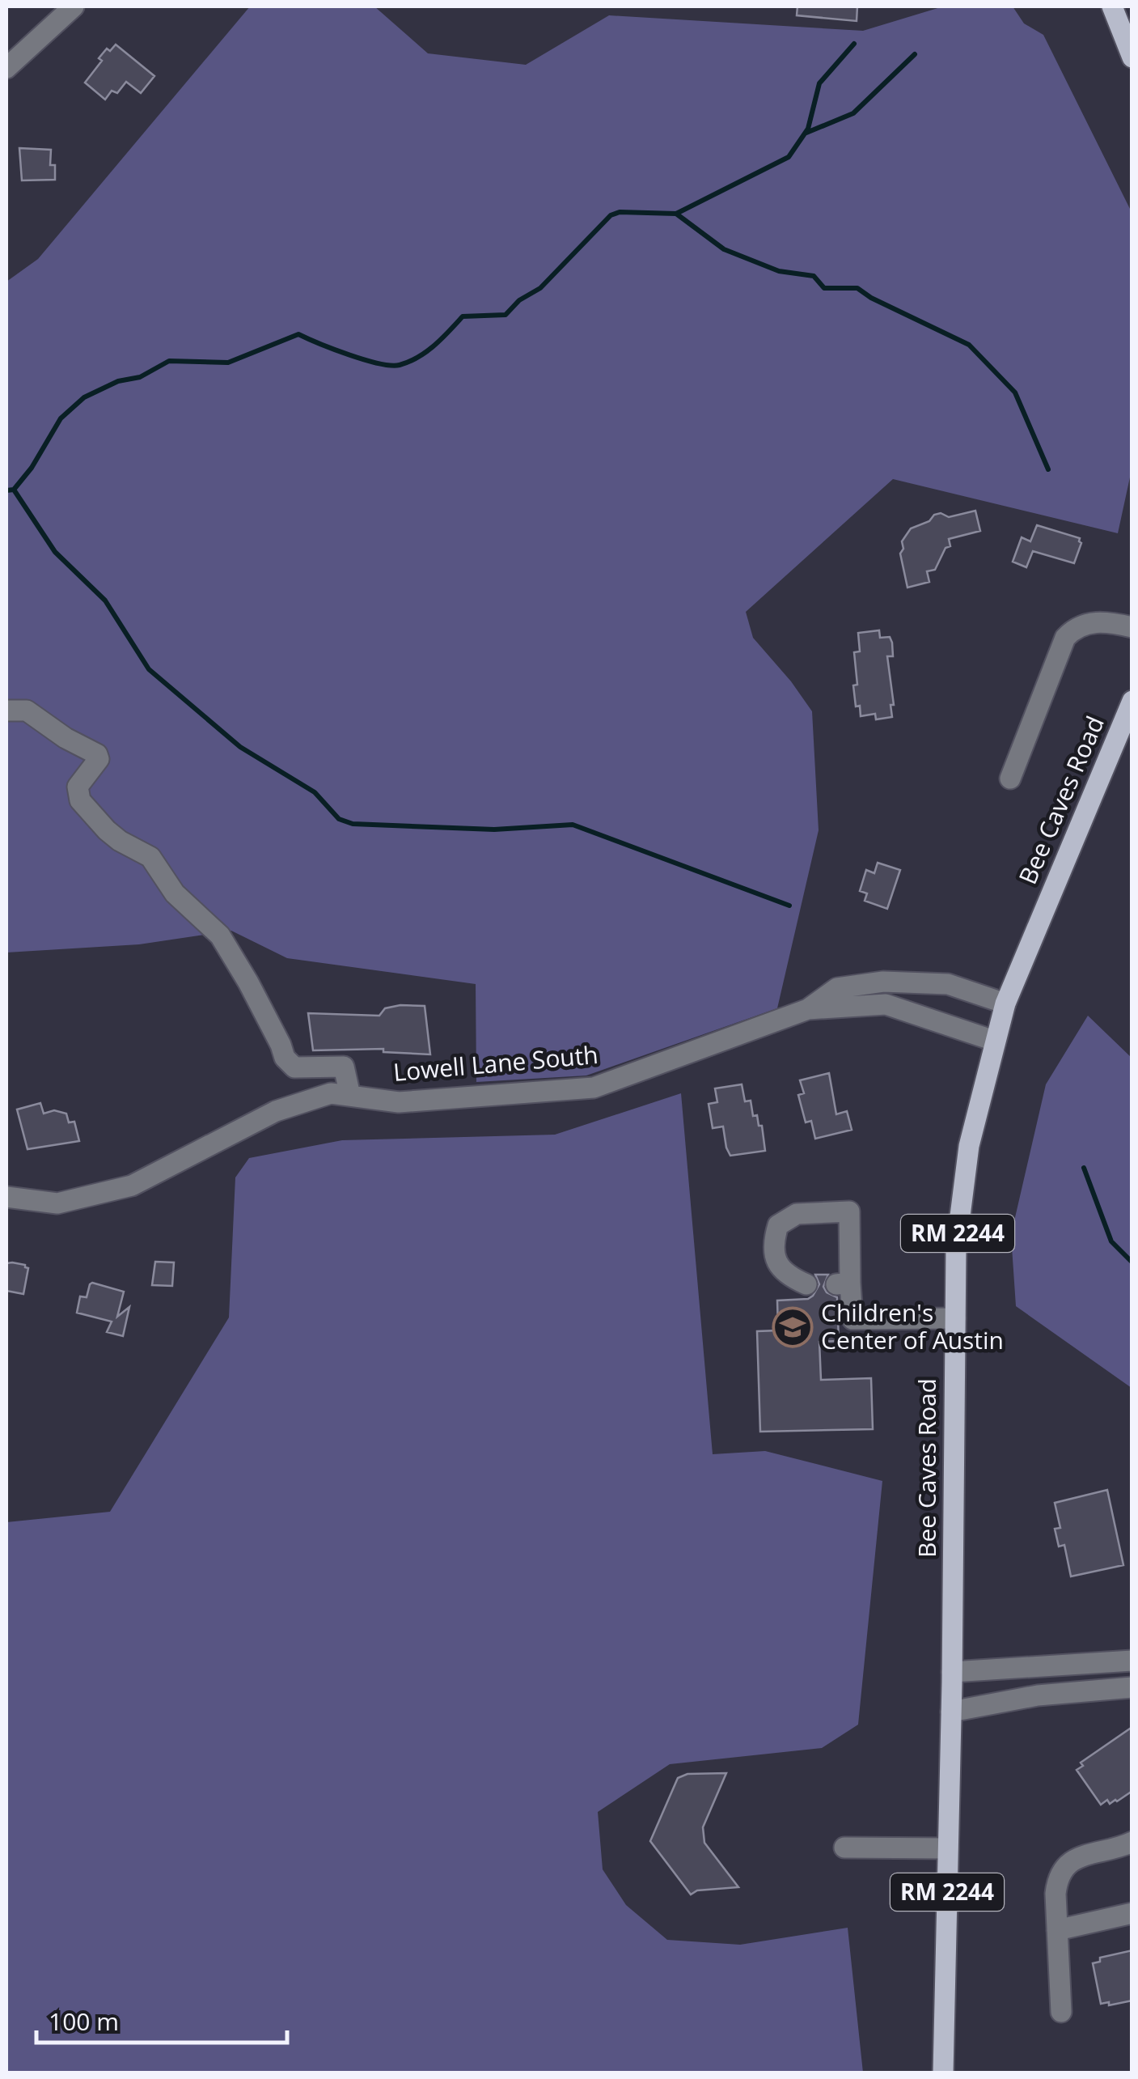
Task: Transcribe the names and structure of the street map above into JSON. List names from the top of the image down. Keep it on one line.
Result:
{"streets":{"main road":["Bee Caves Road","RM 2244"],"street":["Lowell Lane South"]},"crossings":[["Bee Caves Road","Lowell Lane South"]],"places":{"school or university":["Children's Center of Austin"]},"scale_bar":"100 m"}
